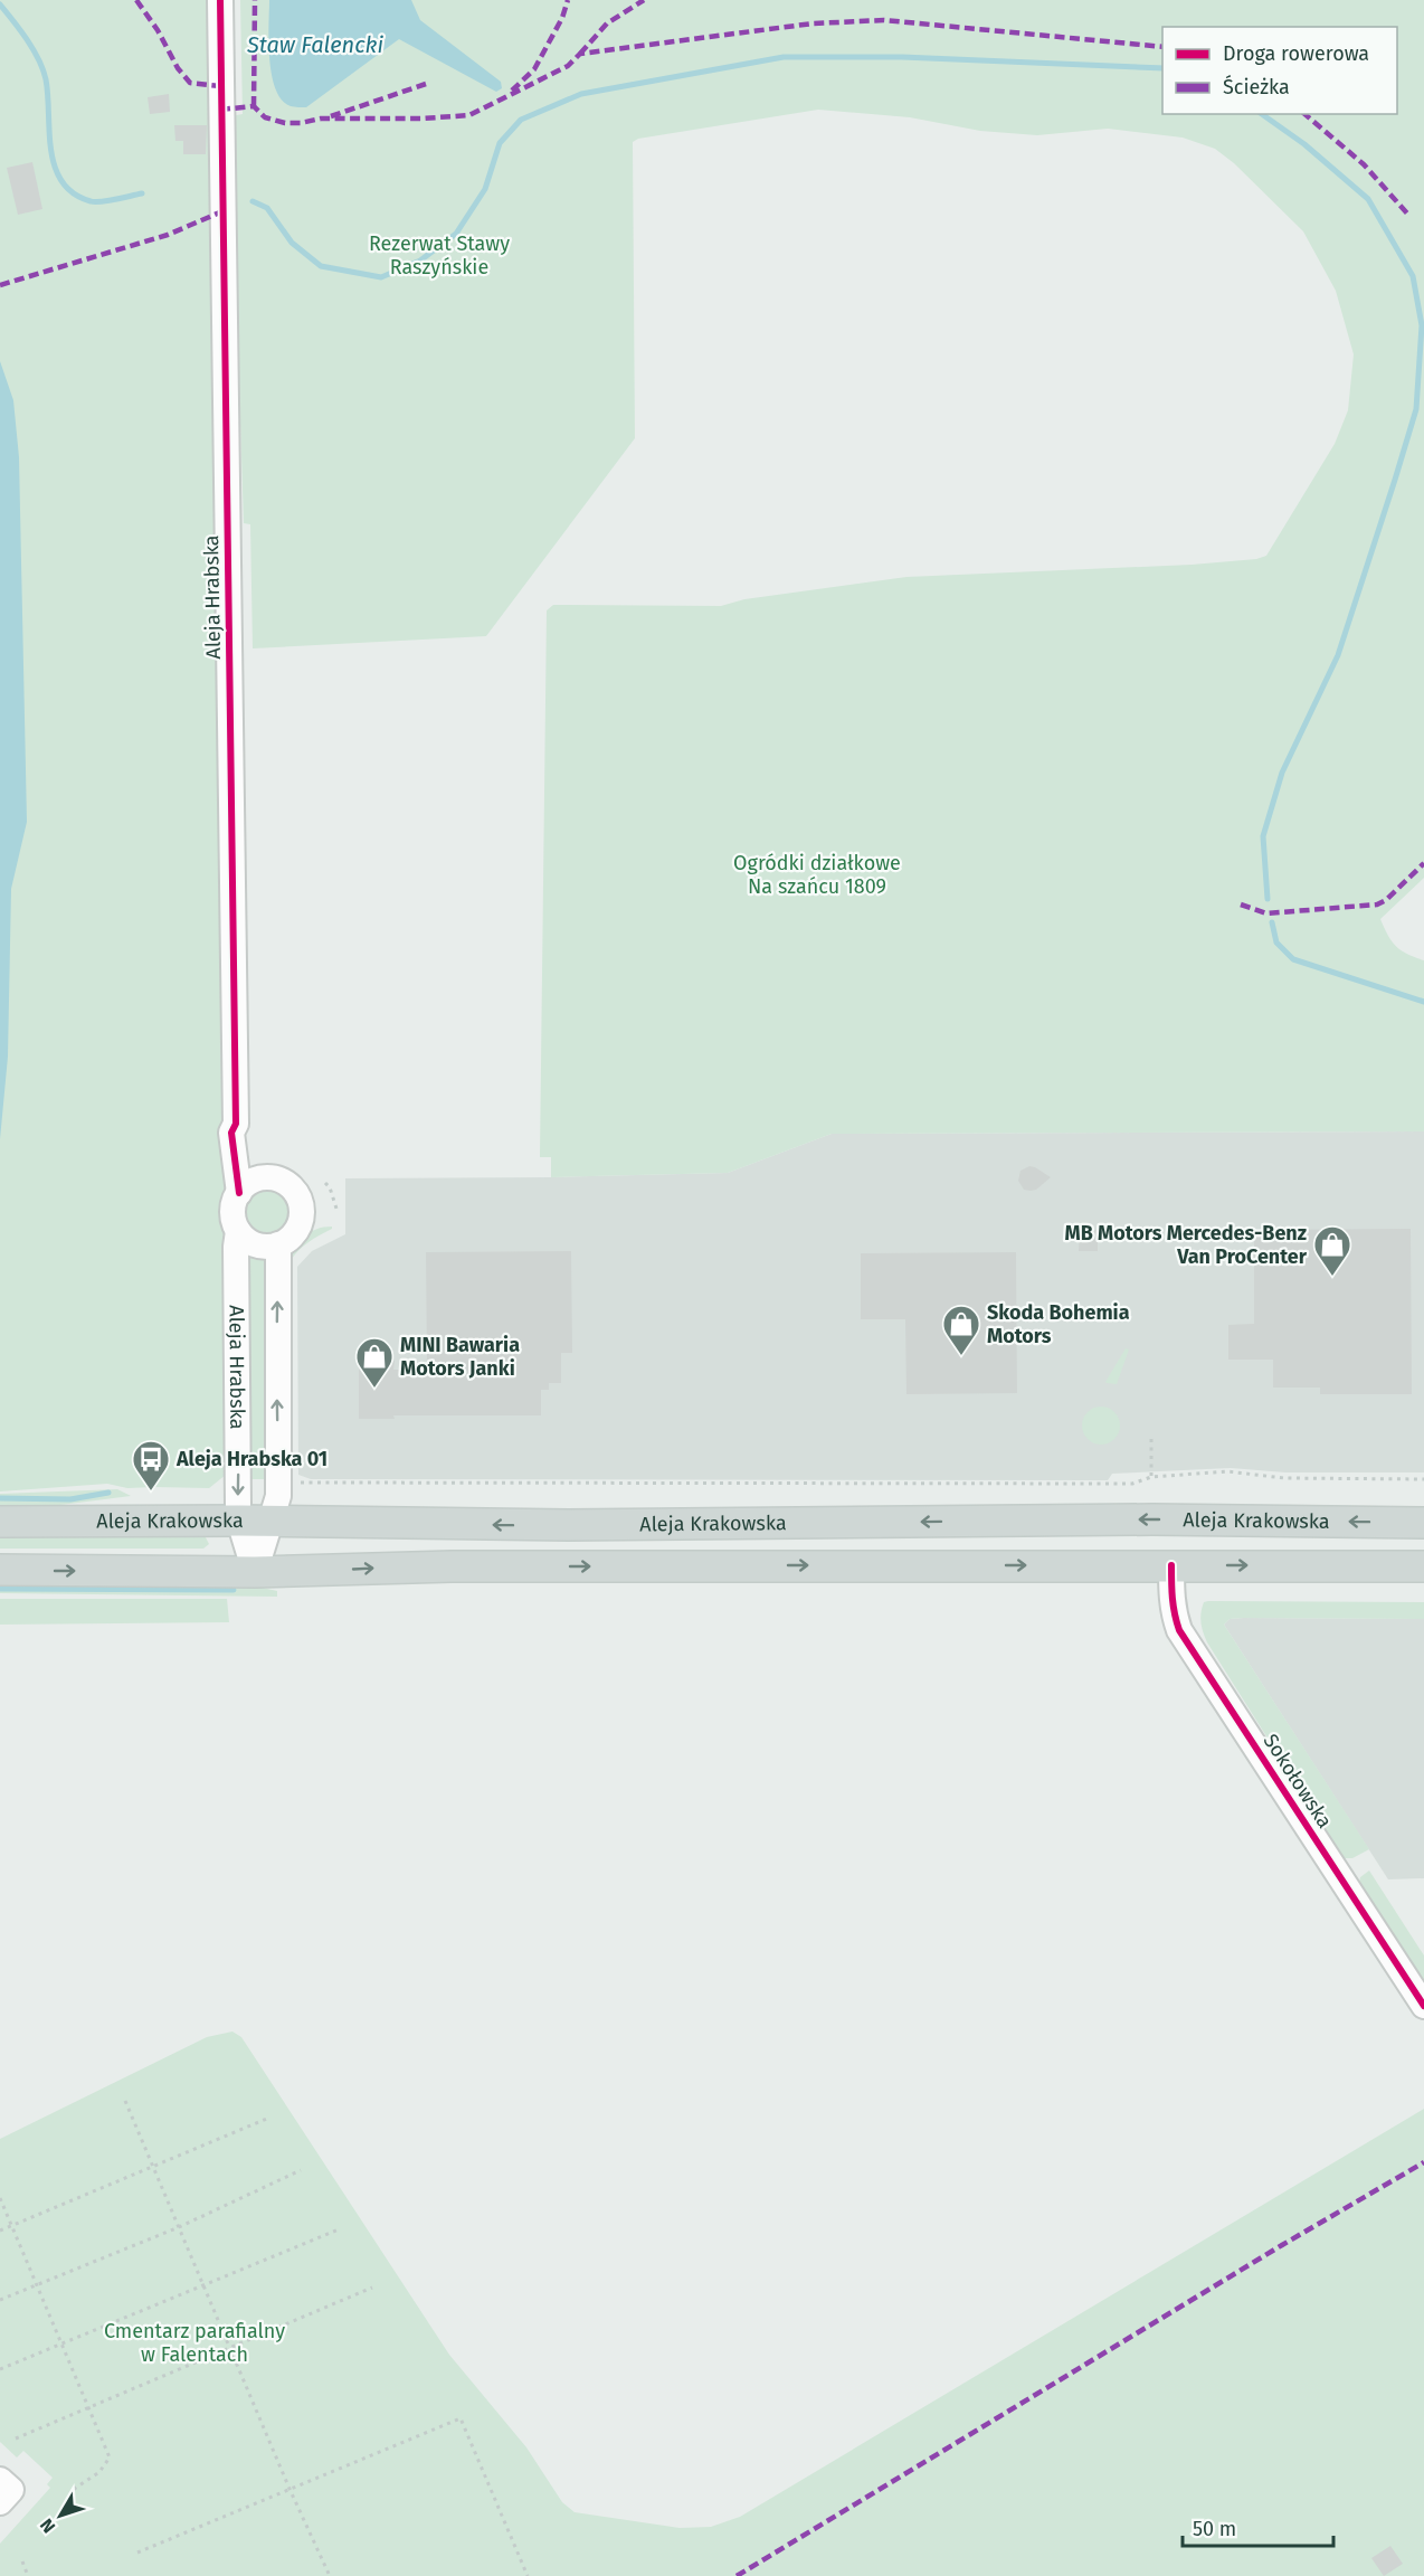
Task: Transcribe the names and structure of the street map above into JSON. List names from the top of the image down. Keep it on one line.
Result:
{"streets":{"main road":["Aleja Krakowska"],"street":["Aleja Hrabska","Sokołowska"]},"crossings":[["Aleja Hrabska","Aleja Krakowska"],["Aleja Krakowska","Sokołowska"]],"water":["Staw Falencki"],"parks":["Rezerwat Stawy Raszyńskie","Ogródki działkowe Na szańcu 1809","Cmentarz parafialny w Falentach"],"places":{"shop":["MB Motors Mercedes-Benz Van ProCenter","Skoda Bohemia Motors","MINI Bawaria Motors Janki"],"bus stop":["Aleja Hrabska 01"]},"legend":["Droga rowerowa","Ścieżka"],"scale_bar":"50 m","north":"bottom left"}
